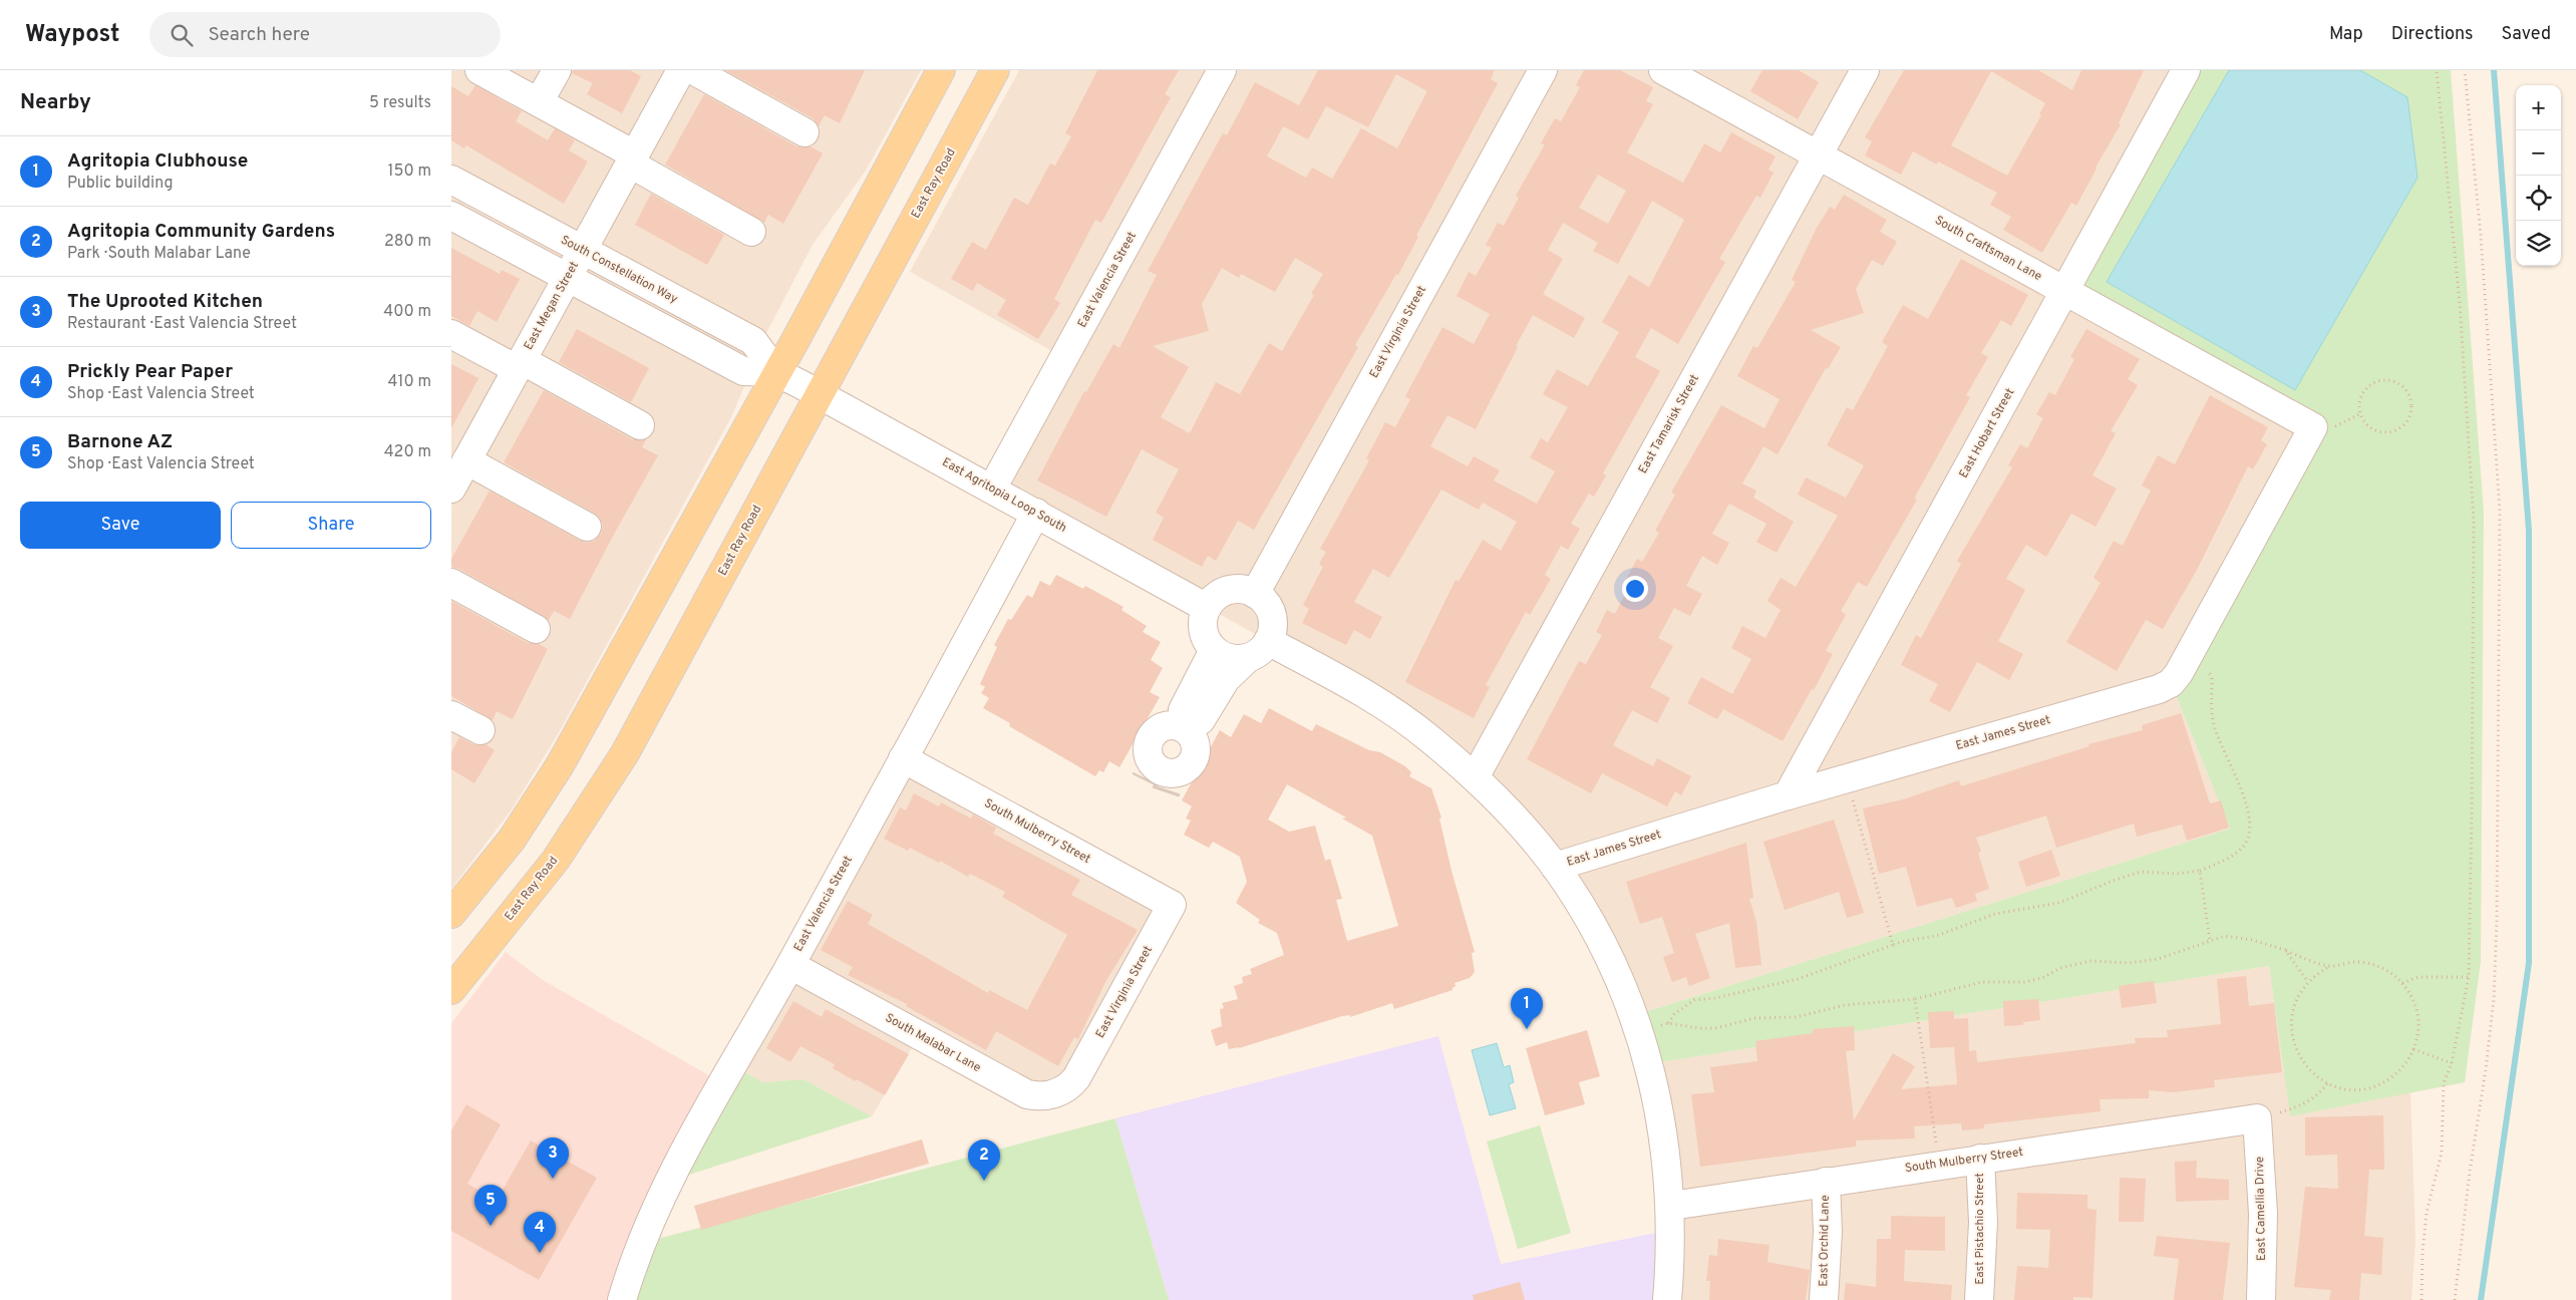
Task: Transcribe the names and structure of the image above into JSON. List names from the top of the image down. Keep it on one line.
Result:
{"streets":{"main road":["East Ray Road"],"street":["South Craftsman Lane","South Constellation Way","East Valencia Street","East Megan Street","East Virginia Street","East Tamarisk Street","East Hobart Street","East Agritopia Loop South","East James Street","South Mulberry Street","South Malabar Lane","East Camellia Drive","East Pistachio Street","East Orchid Lane"]},"crossings":[["East Ray Road","South Constellation Way"],["East Ray Road","East Agritopia Loop South"],["South Craftsman Lane","East Tamarisk Street"],["South Craftsman Lane","East Hobart Street"],["South Craftsman Lane","East James Street"],["South Constellation Way","East Megan Street"],["South Constellation Way","East Agritopia Loop South"],["East Valencia Street","East Agritopia Loop South"],["East Valencia Street","South Mulberry Street"],["East Valencia Street","South Malabar Lane"],["East Virginia Street","East Agritopia Loop South"],["East Virginia Street","South Mulberry Street"],["East Virginia Street","South Malabar Lane"],["East Hobart Street","East James Street"],["South Mulberry Street","East Camellia Drive"],["South Mulberry Street","East Pistachio Street"],["South Mulberry Street","East Orchid Lane"]],"page":{"header":"Waypost","search":"Search here","nav":["Map","Directions","Saved"],"heading":["Nearby","5 results"],"map_buttons":["+","−"],"list":[{"mark":"1","name":"Agritopia Clubhouse","note":"Public building","value":"150 m"},{"mark":"2","name":"Agritopia Community Gardens","note":"Park · South Malabar Lane","value":"280 m"},{"mark":"3","name":"The Uprooted Kitchen","note":"Restaurant · East Valencia Street","value":"400 m"},{"mark":"4","name":"Prickly Pear Paper","note":"Shop · East Valencia Street","value":"410 m"},{"mark":"5","name":"Barnone AZ","note":"Shop · East Valencia Street","value":"420 m"}],"buttons":["Save","Share"],"pins":["1","3","2","5","4"]}}
